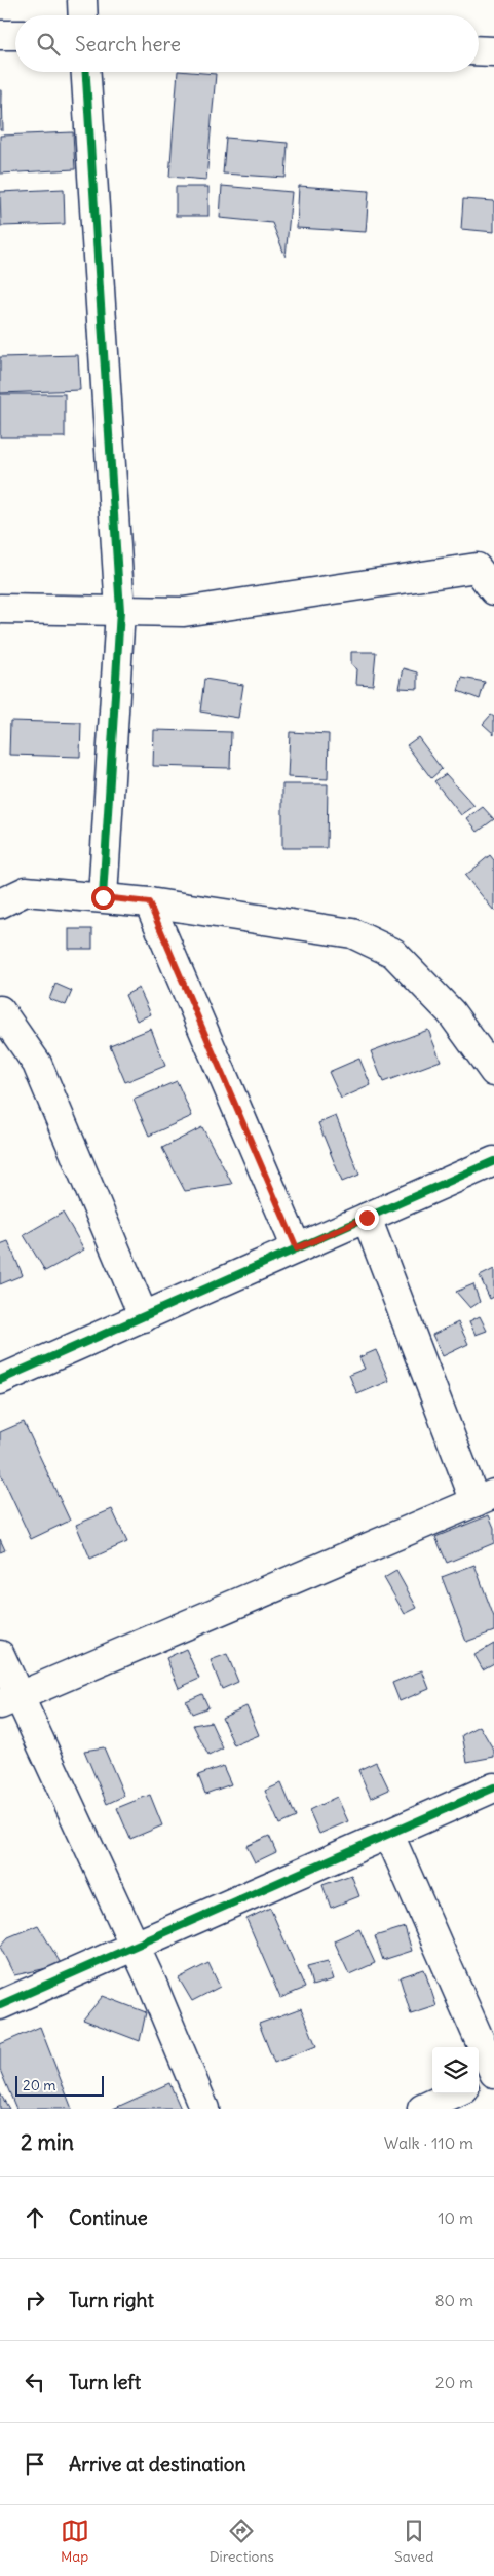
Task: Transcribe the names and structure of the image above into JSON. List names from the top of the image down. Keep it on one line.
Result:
{"scale_bar":"20 m","page":{"search":"Search here","scale":"20 m","heading":["2 min","Walk · 110 m"],"list":[["Continue","10 m"],["Turn right","80 m"],["Turn left","20 m"],"Arrive at destination"],"nav":["Map","Directions","Saved"]}}
